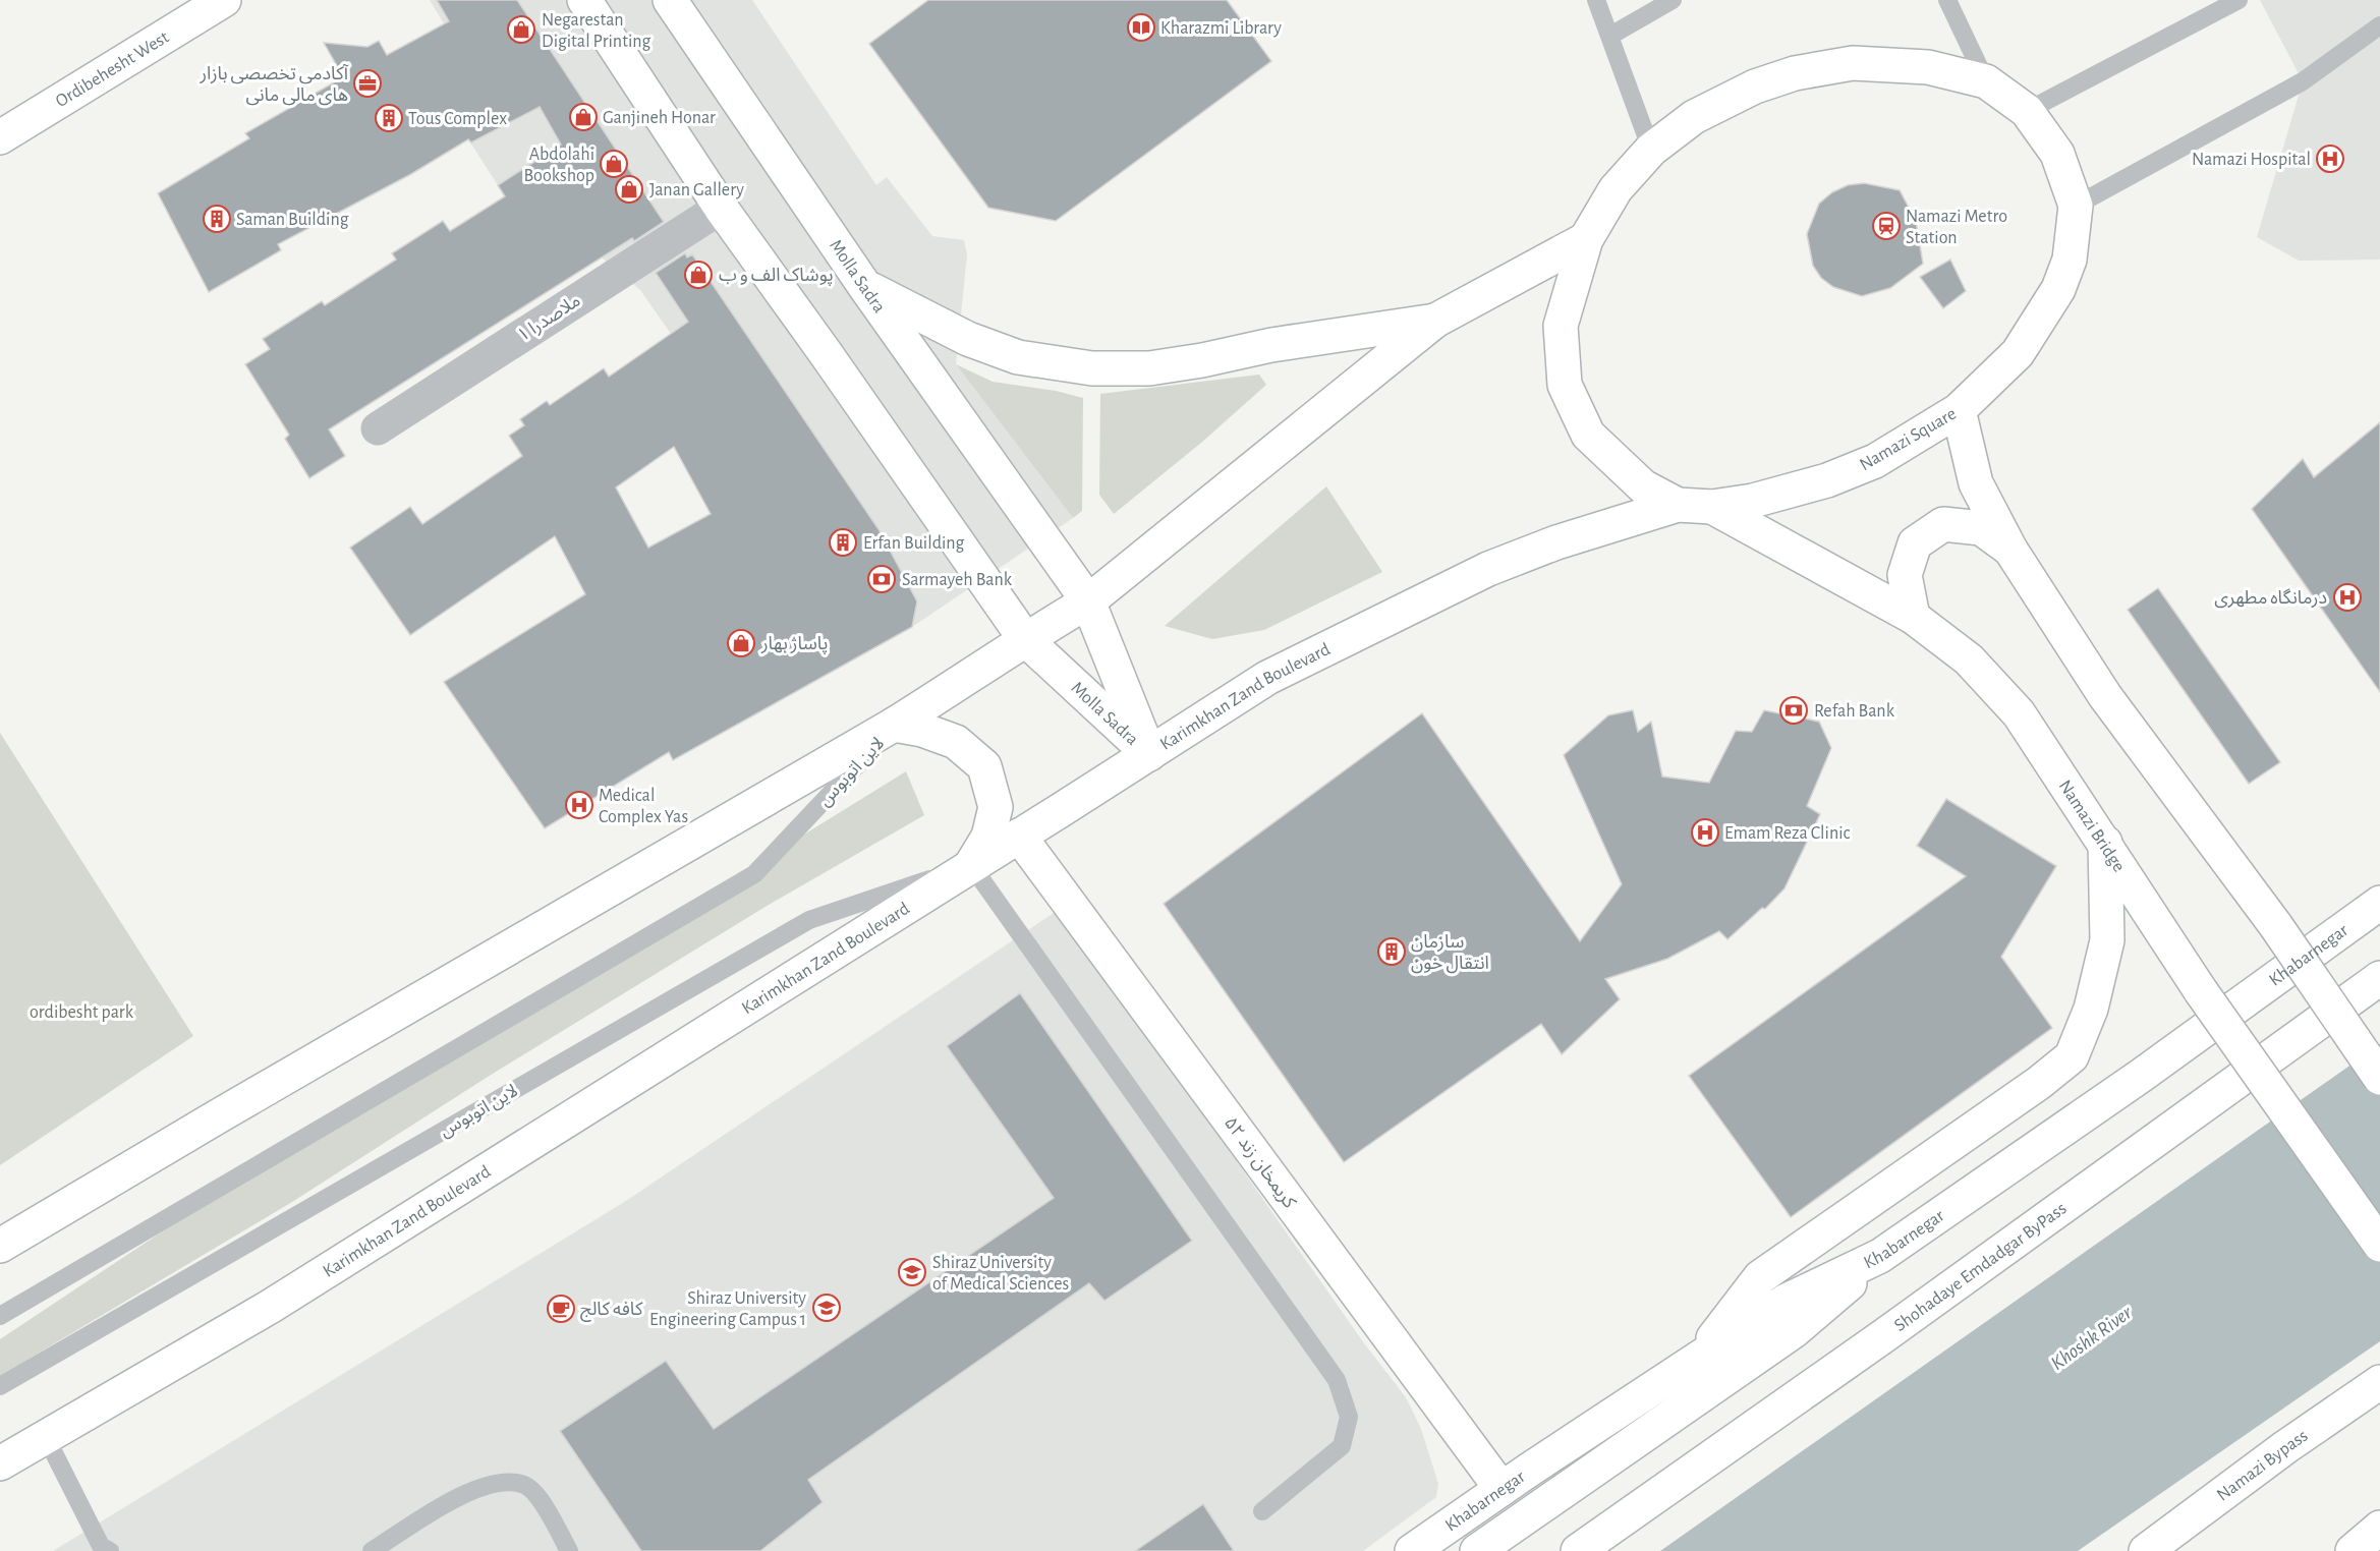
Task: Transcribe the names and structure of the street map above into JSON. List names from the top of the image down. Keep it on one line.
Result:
{"streets":{"main road":["Ordibehesht West","Molla Sadra","Namazi Square","Karimkhan Zand Boulevard","Namazi Bridge","Khabarnegar","کریمخان زند ۵۲","Shohadaye Emdadgar ByPass","Namazi Bypass"],"street":["۱ ملاصدرا"],"lane":["لاین اتوبوس"]},"crossings":[["Molla Sadra","۱ ملاصدرا"],["Molla Sadra","Karimkhan Zand Boulevard"],["Namazi Square","Karimkhan Zand Boulevard"],["Namazi Square","Namazi Bridge"],["Karimkhan Zand Boulevard","لاین اتوبوس"],["Karimkhan Zand Boulevard","کریمخان زند ۵۲"],["Khabarnegar","کریمخان زند ۵۲"]],"water":["Khoshk River"],"parks":["ordibesht park"],"places":{"library":["Kharazmi Library"],"shop":["Negarestan Digital Printing","Ganjineh Honar","Abdolahi Bookshop","Janan Gallery","پوشاک الف و ب","پاساژ بهار"],"office":["آکادمی تخصصی بازار های مالی مانی"],"building":["Tous Complex","Saman Building","Erfan Building","سازمان انتقال خون"],"hospital":["Namazi Hospital","درمانگاه مطهری","Medical Complex Yas","Emam Reza Clinic"],"station":["Namazi Metro Station"],"bank":["Sarmayeh Bank","Refah Bank"],"school or university":["Shiraz University of Medical Sciences","Shiraz University Engineering Campus 1"],"cafe":["کافه کالج"]}}
